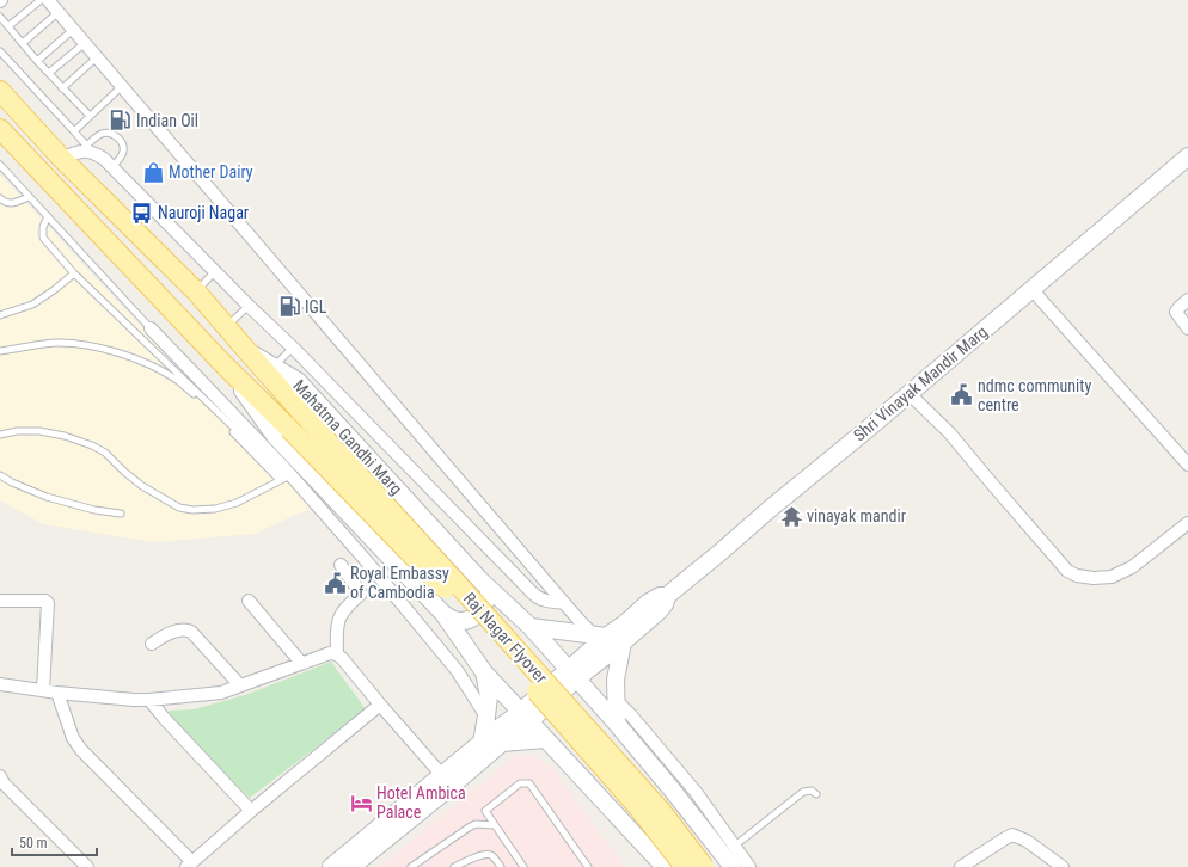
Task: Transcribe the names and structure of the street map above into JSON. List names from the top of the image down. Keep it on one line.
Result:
{"streets":{"main road":["Mahatma Gandhi Marg","Raj Nagar Flyover"],"street":["Shri Vinayak Mandir Marg"]},"crossings":[["Mahatma Gandhi Marg","Raj Nagar Flyover"]],"places":{"fuel station":["Indian Oil","IGL"],"shop":["Mother Dairy"],"bus stop":["Nauroji Nagar"],"public building":["ndmc community centre","Royal Embassy of Cambodia"],"temple":["vinayak mandir"],"hotel":["Hotel Ambica Palace"]},"scale_bar":"50 m"}
